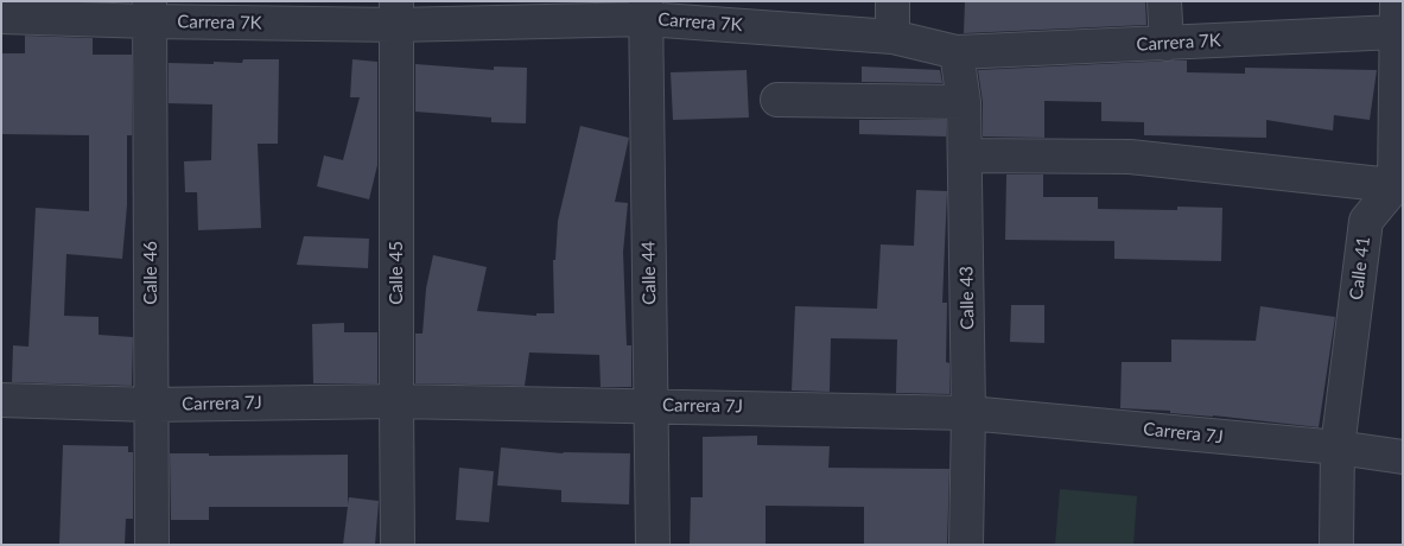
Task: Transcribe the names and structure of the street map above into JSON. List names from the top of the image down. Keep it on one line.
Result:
{"streets":{"street":["Carrera 7K","Calle 41","Calle 46","Calle 45","Calle 44","Calle 43","Carrera 7J"]},"crossings":[["Carrera 7K","Calle 46"],["Carrera 7K","Calle 45"],["Carrera 7K","Calle 44"],["Carrera 7K","Calle 43"],["Calle 41","Carrera 7J"],["Calle 46","Carrera 7J"],["Calle 45","Carrera 7J"],["Calle 44","Carrera 7J"],["Calle 43","Carrera 7J"]]}
